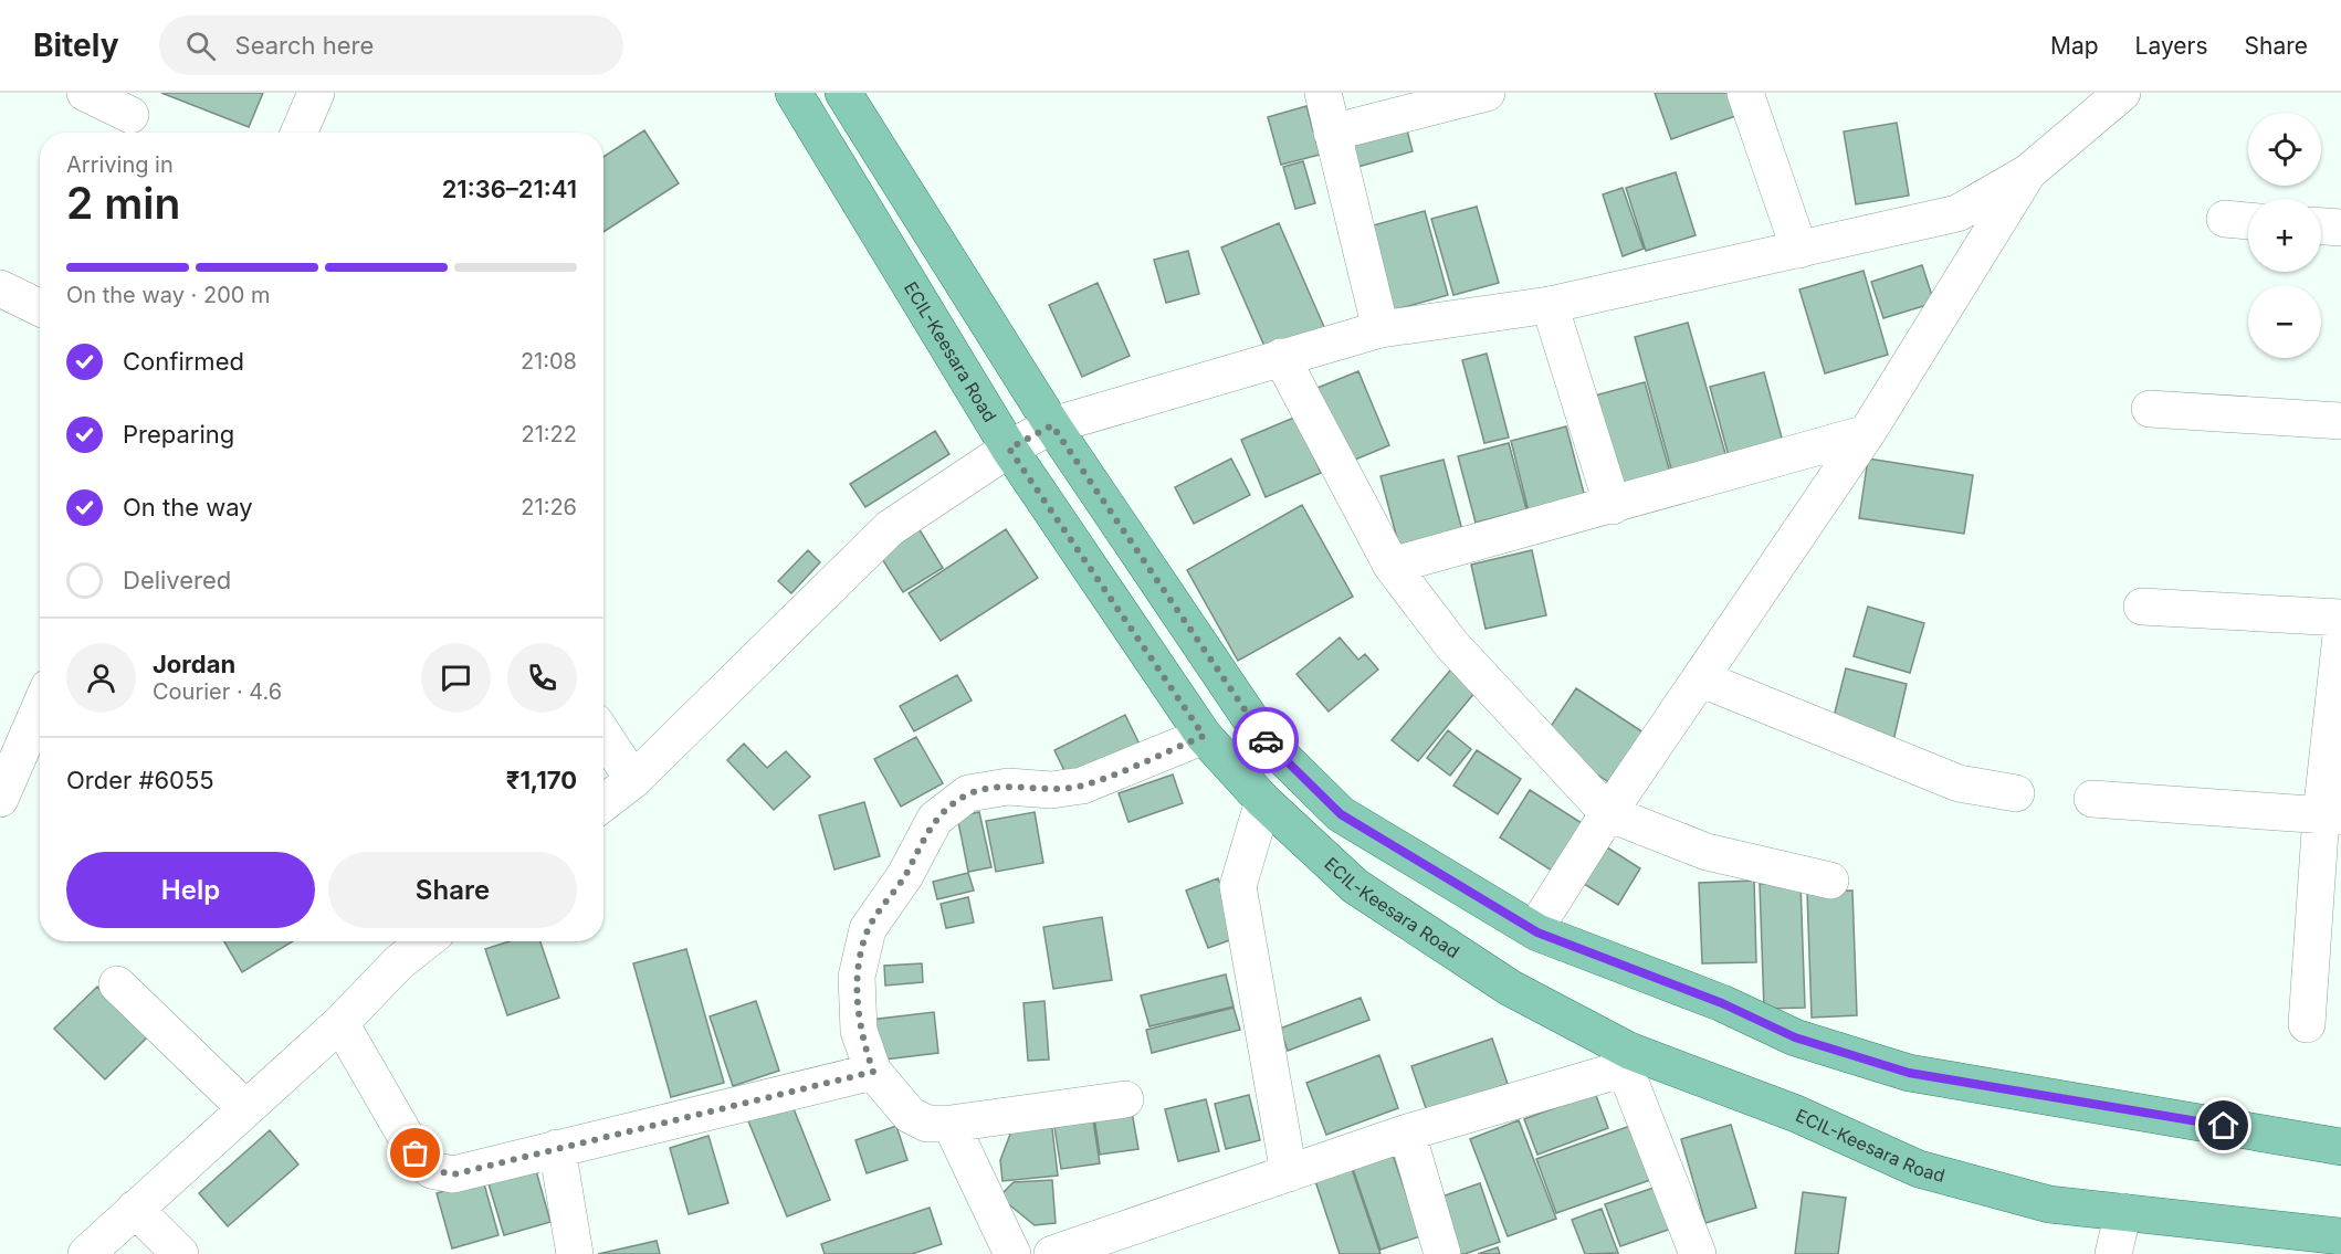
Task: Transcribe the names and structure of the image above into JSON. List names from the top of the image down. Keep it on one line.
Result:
{"streets":{"main road":["ECIL-Keesara Road"]},"page":{"header":"Bitely","search":"Search here","nav":["Map","Layers","Share"],"map_buttons":["+","−"],"heading":["2 min","Arriving in","21:36–21:41"],"panel":["Jordan","Courier · 4.6","Order #6055","₹1,170"],"bar":"On the way · 200 m","list":[["Confirmed","21:08"],["Preparing","21:22"],["On the way","21:26"],"Delivered"],"buttons":["Help","Share"]}}
